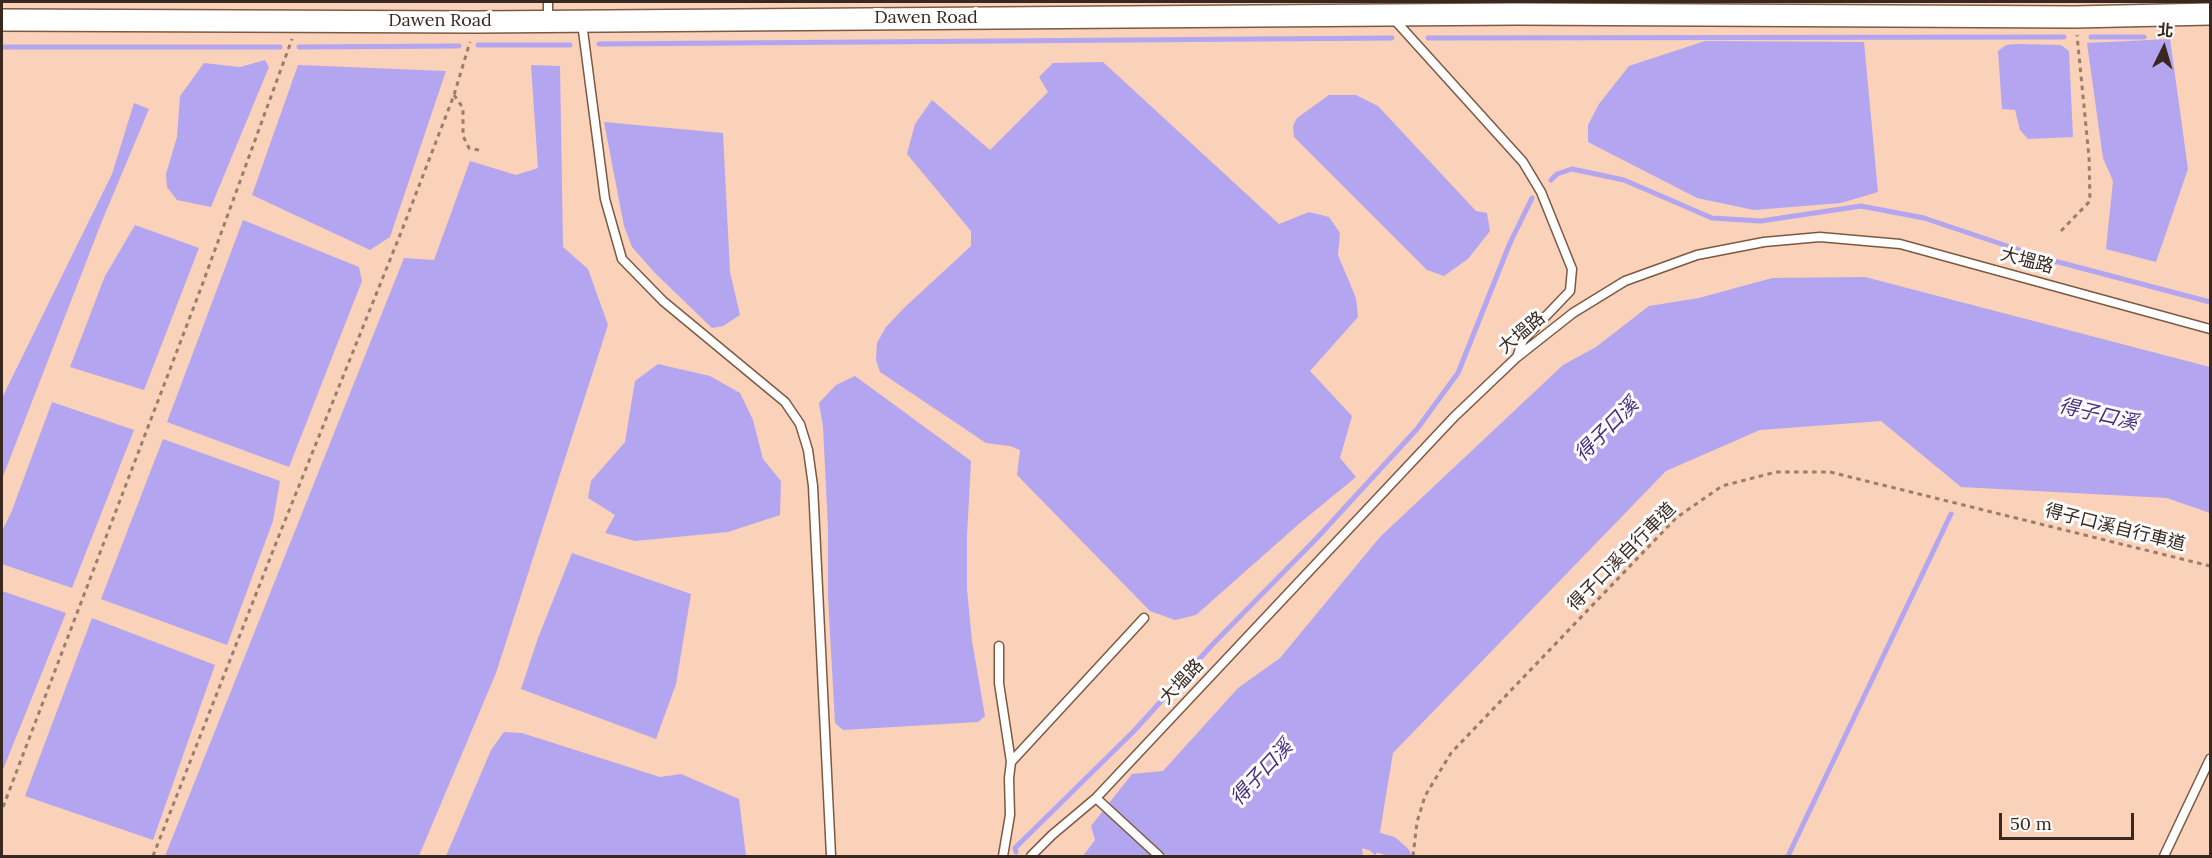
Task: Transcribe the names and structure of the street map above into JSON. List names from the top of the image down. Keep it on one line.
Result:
{"streets":{"street":["Dawen Road"],"lane":["大塭路"],"path":["得子口溪自行車道"]},"water":["得子口溪"],"scale_bar":"50 m","north":"top"}
